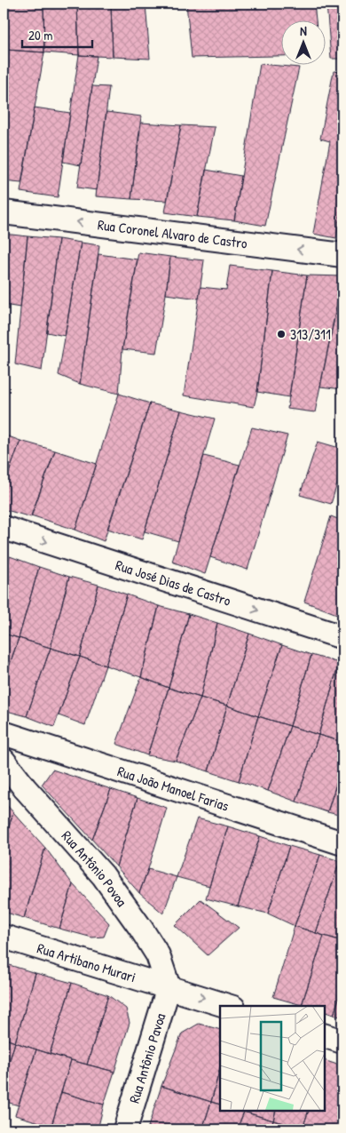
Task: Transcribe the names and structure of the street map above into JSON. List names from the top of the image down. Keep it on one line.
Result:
{"streets":{"street":["Rua Coronel Alvaro de Castro","Rua José Dias de Castro","Rua João Manoel Farias","Rua Antônio Povoa","Rua Artibano Murari","Rua Antônio Pavoa"]},"crossings":[["Rua Antônio Povoa","Rua Artibano Murari"],["Rua Antônio Povoa","Rua Antônio Pavoa"],["Rua Artibano Murari","Rua Antônio Pavoa"]],"one_way":["Rua Coronel Alvaro de Castro","Rua José Dias de Castro"],"places":["313/311"],"scale_bar":"20 m","north":"top"}
